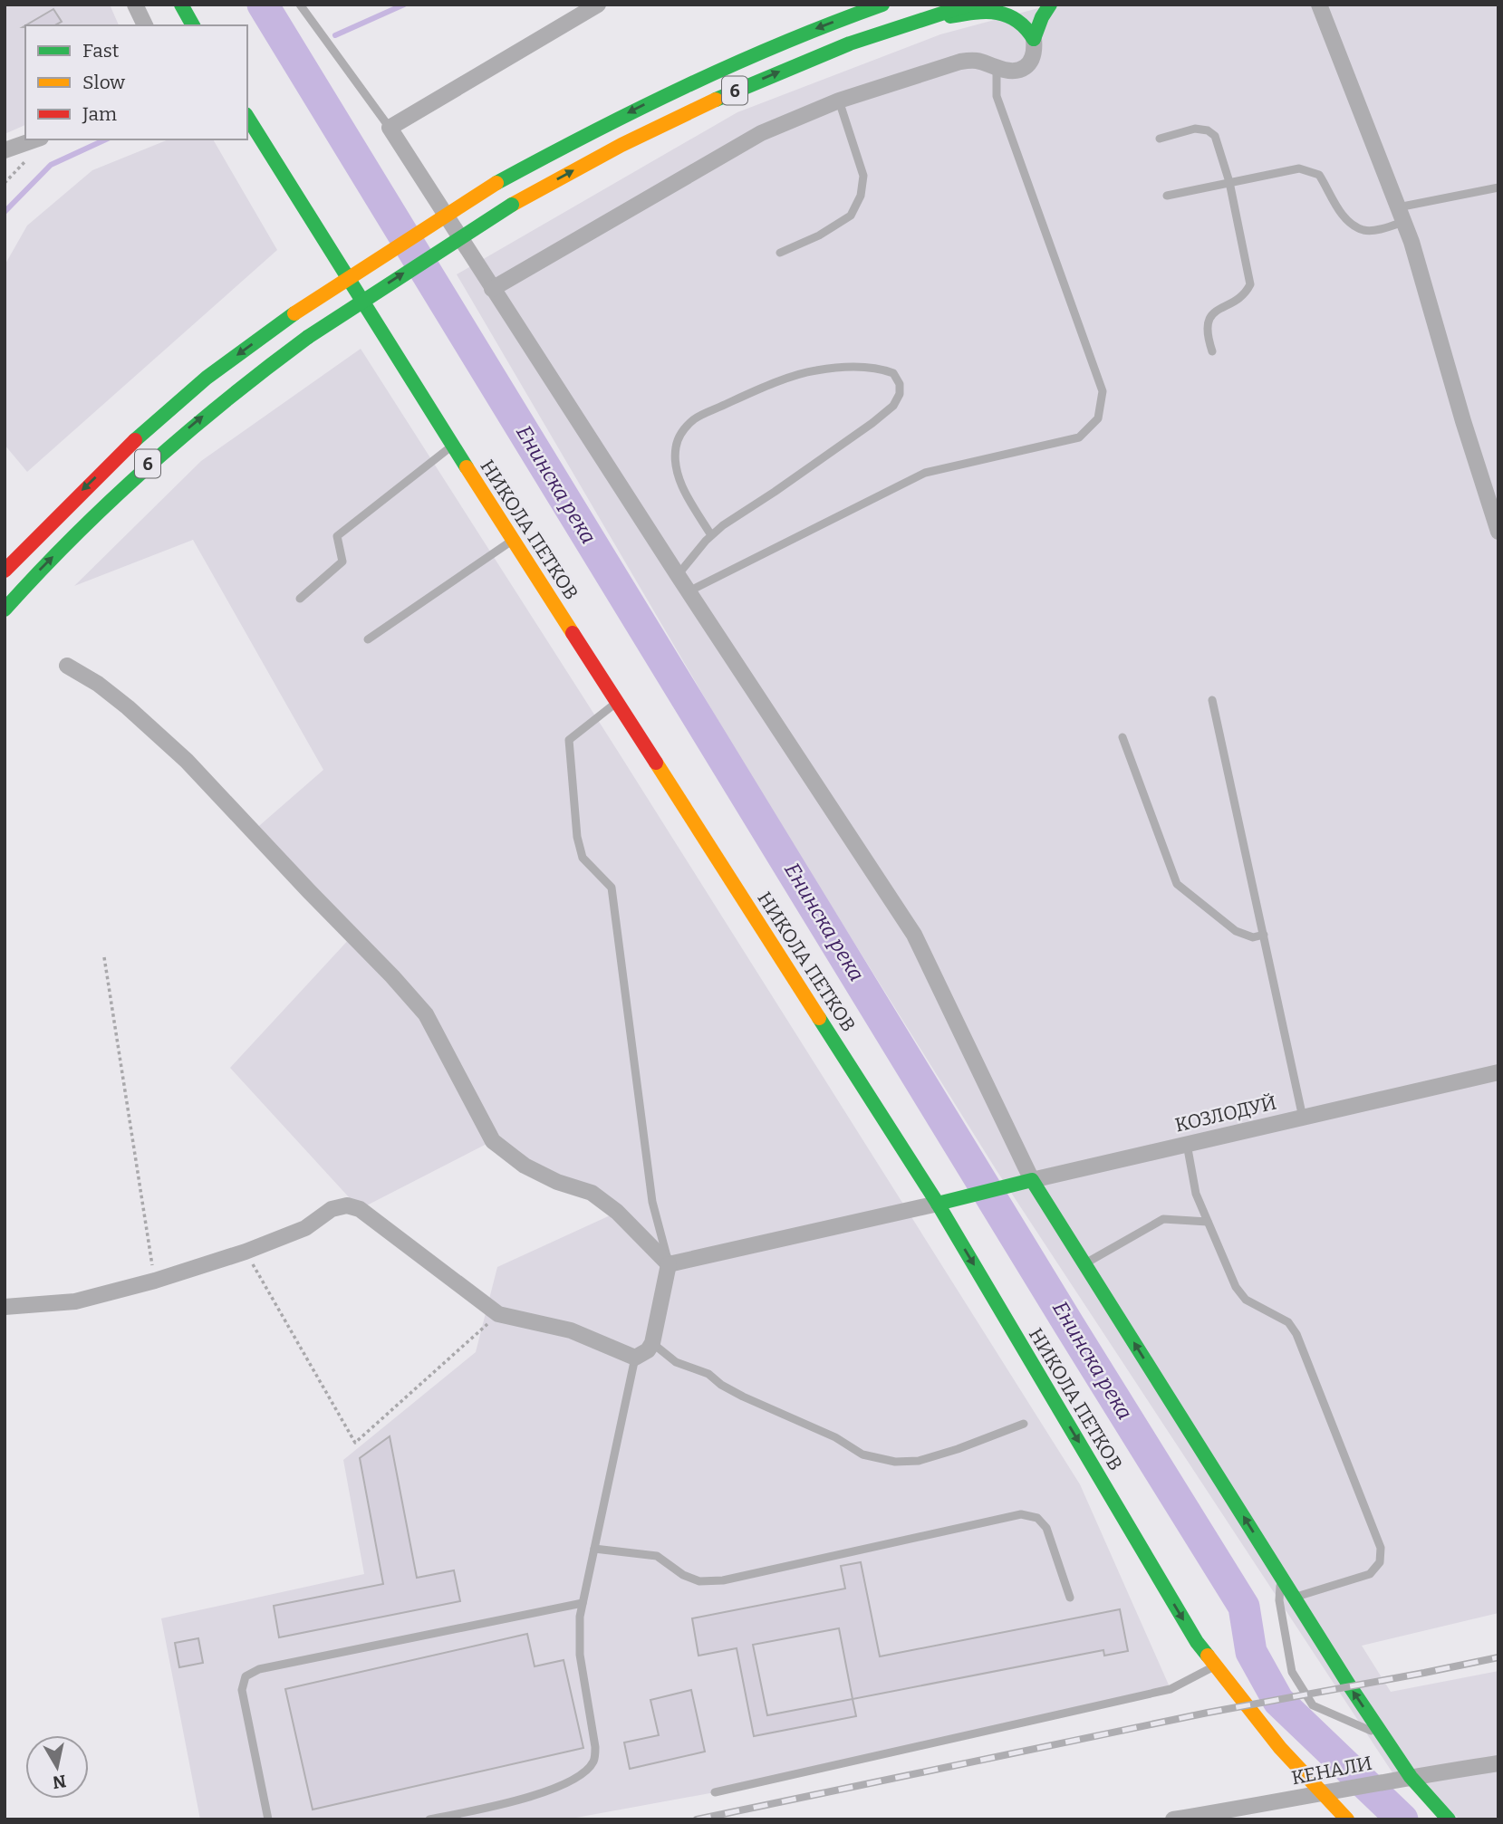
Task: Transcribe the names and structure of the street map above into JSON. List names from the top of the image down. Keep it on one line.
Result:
{"streets":{"main road":["6","НИКОЛА ПЕТКОВ","КОЗЛОДУЙ"],"street":["КЕНАЛИ"]},"crossings":[["НИКОЛА ПЕТКОВ","КОЗЛОДУЙ"],["НИКОЛА ПЕТКОВ","КЕНАЛИ"]],"water":["Енинска река"],"legend":["Fast","Slow","Jam"],"north":"bottom"}
